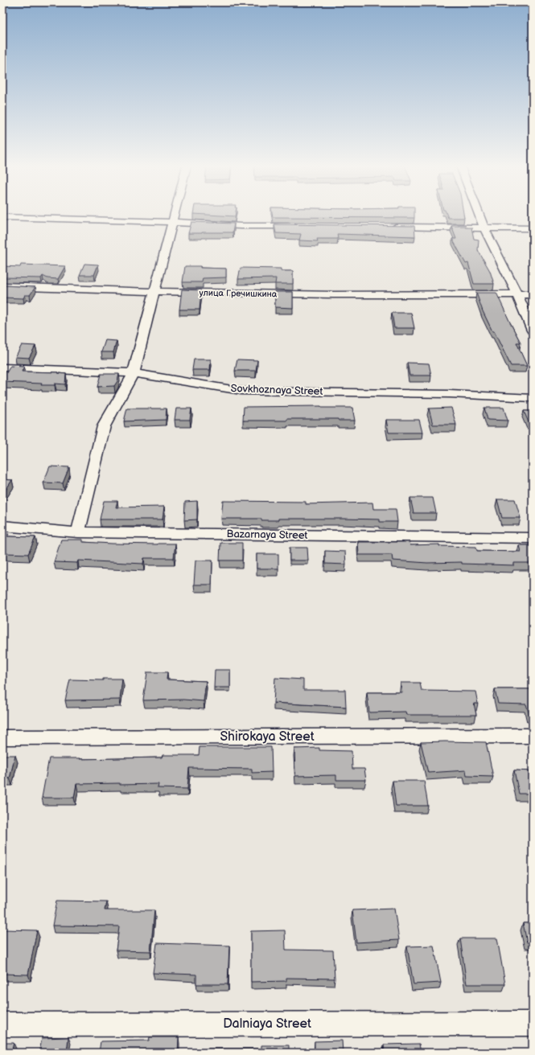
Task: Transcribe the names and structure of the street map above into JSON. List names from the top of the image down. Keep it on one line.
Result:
{"streets":{"street":["улица Гречишкина","Sovkhoznaya Street","Bazarnaya Street","Shirokaya Street","Dalniaya Street"]}}
